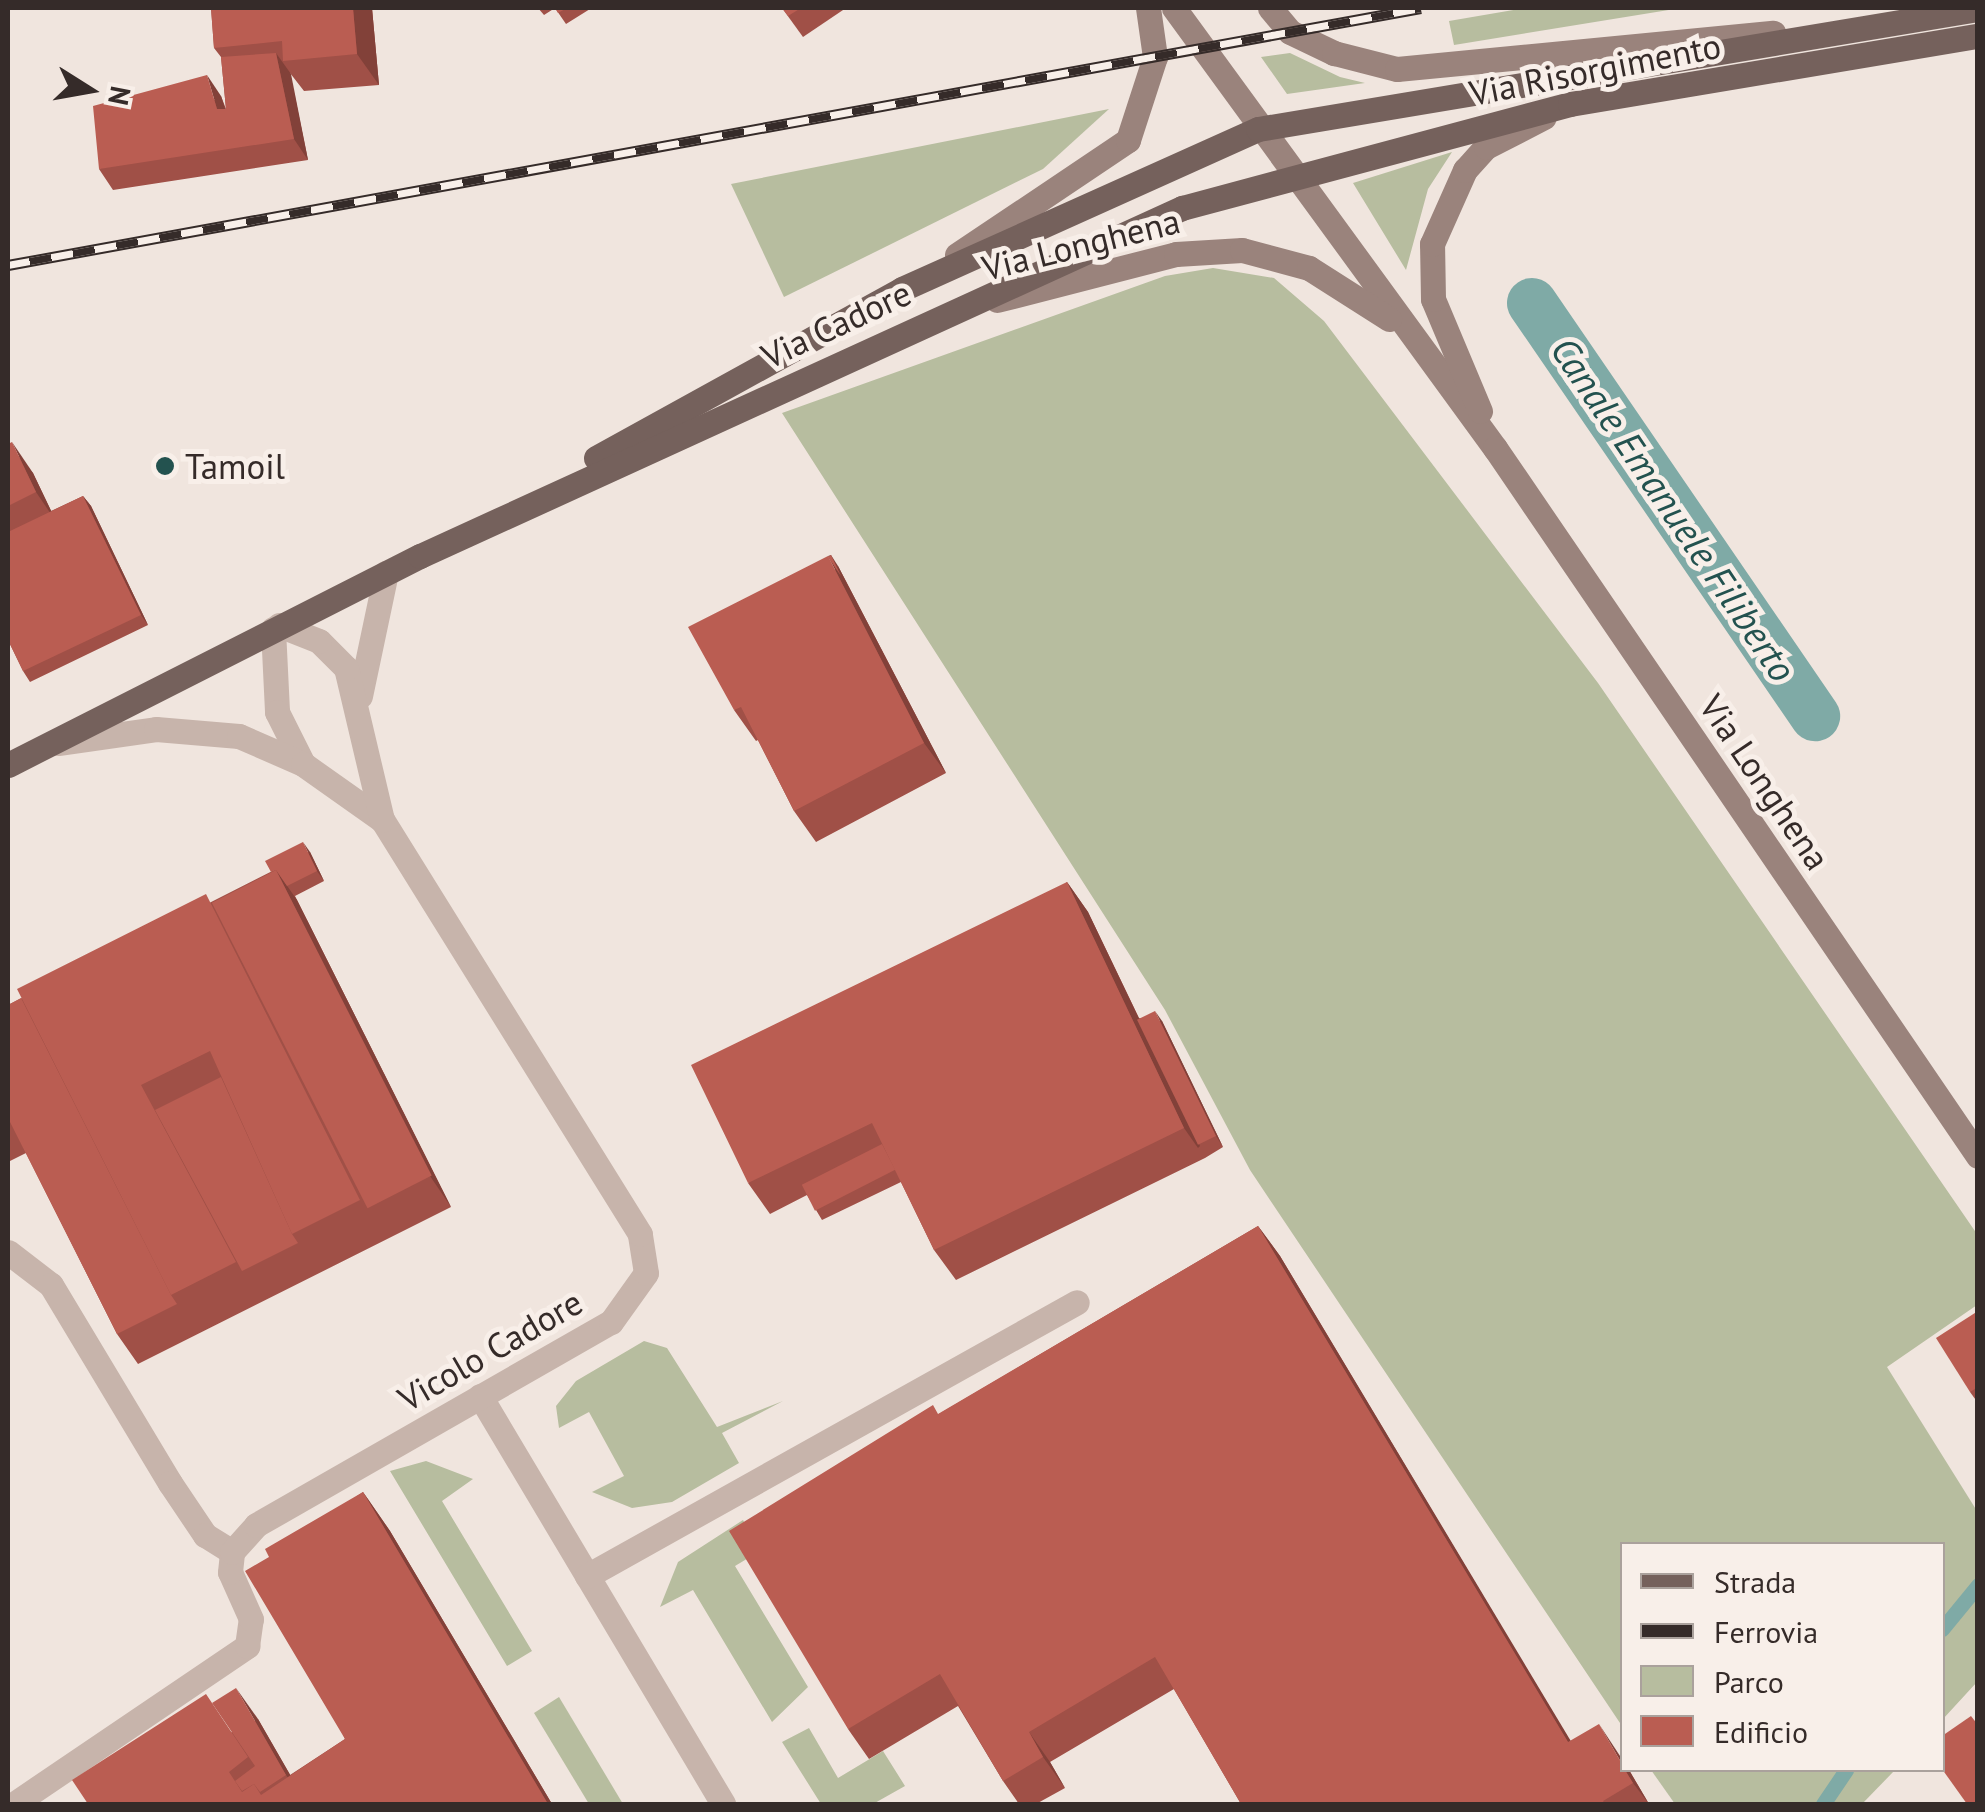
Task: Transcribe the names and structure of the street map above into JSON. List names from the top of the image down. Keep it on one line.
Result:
{"streets":{"main road":["Via Risorgimento","Via Cadore"],"street":["Via Longhena","Vicolo Cadore"]},"crossings":[["Via Risorgimento","Via Longhena"],["Via Risorgimento","Via Cadore"],["Via Longhena","Via Cadore"],["Via Cadore","Vicolo Cadore"]],"water":["Canale Emanuele Filiberto"],"places":["Tamoil"],"legend":["Strada","Ferrovia","Parco","Edificio"],"north":"right"}
